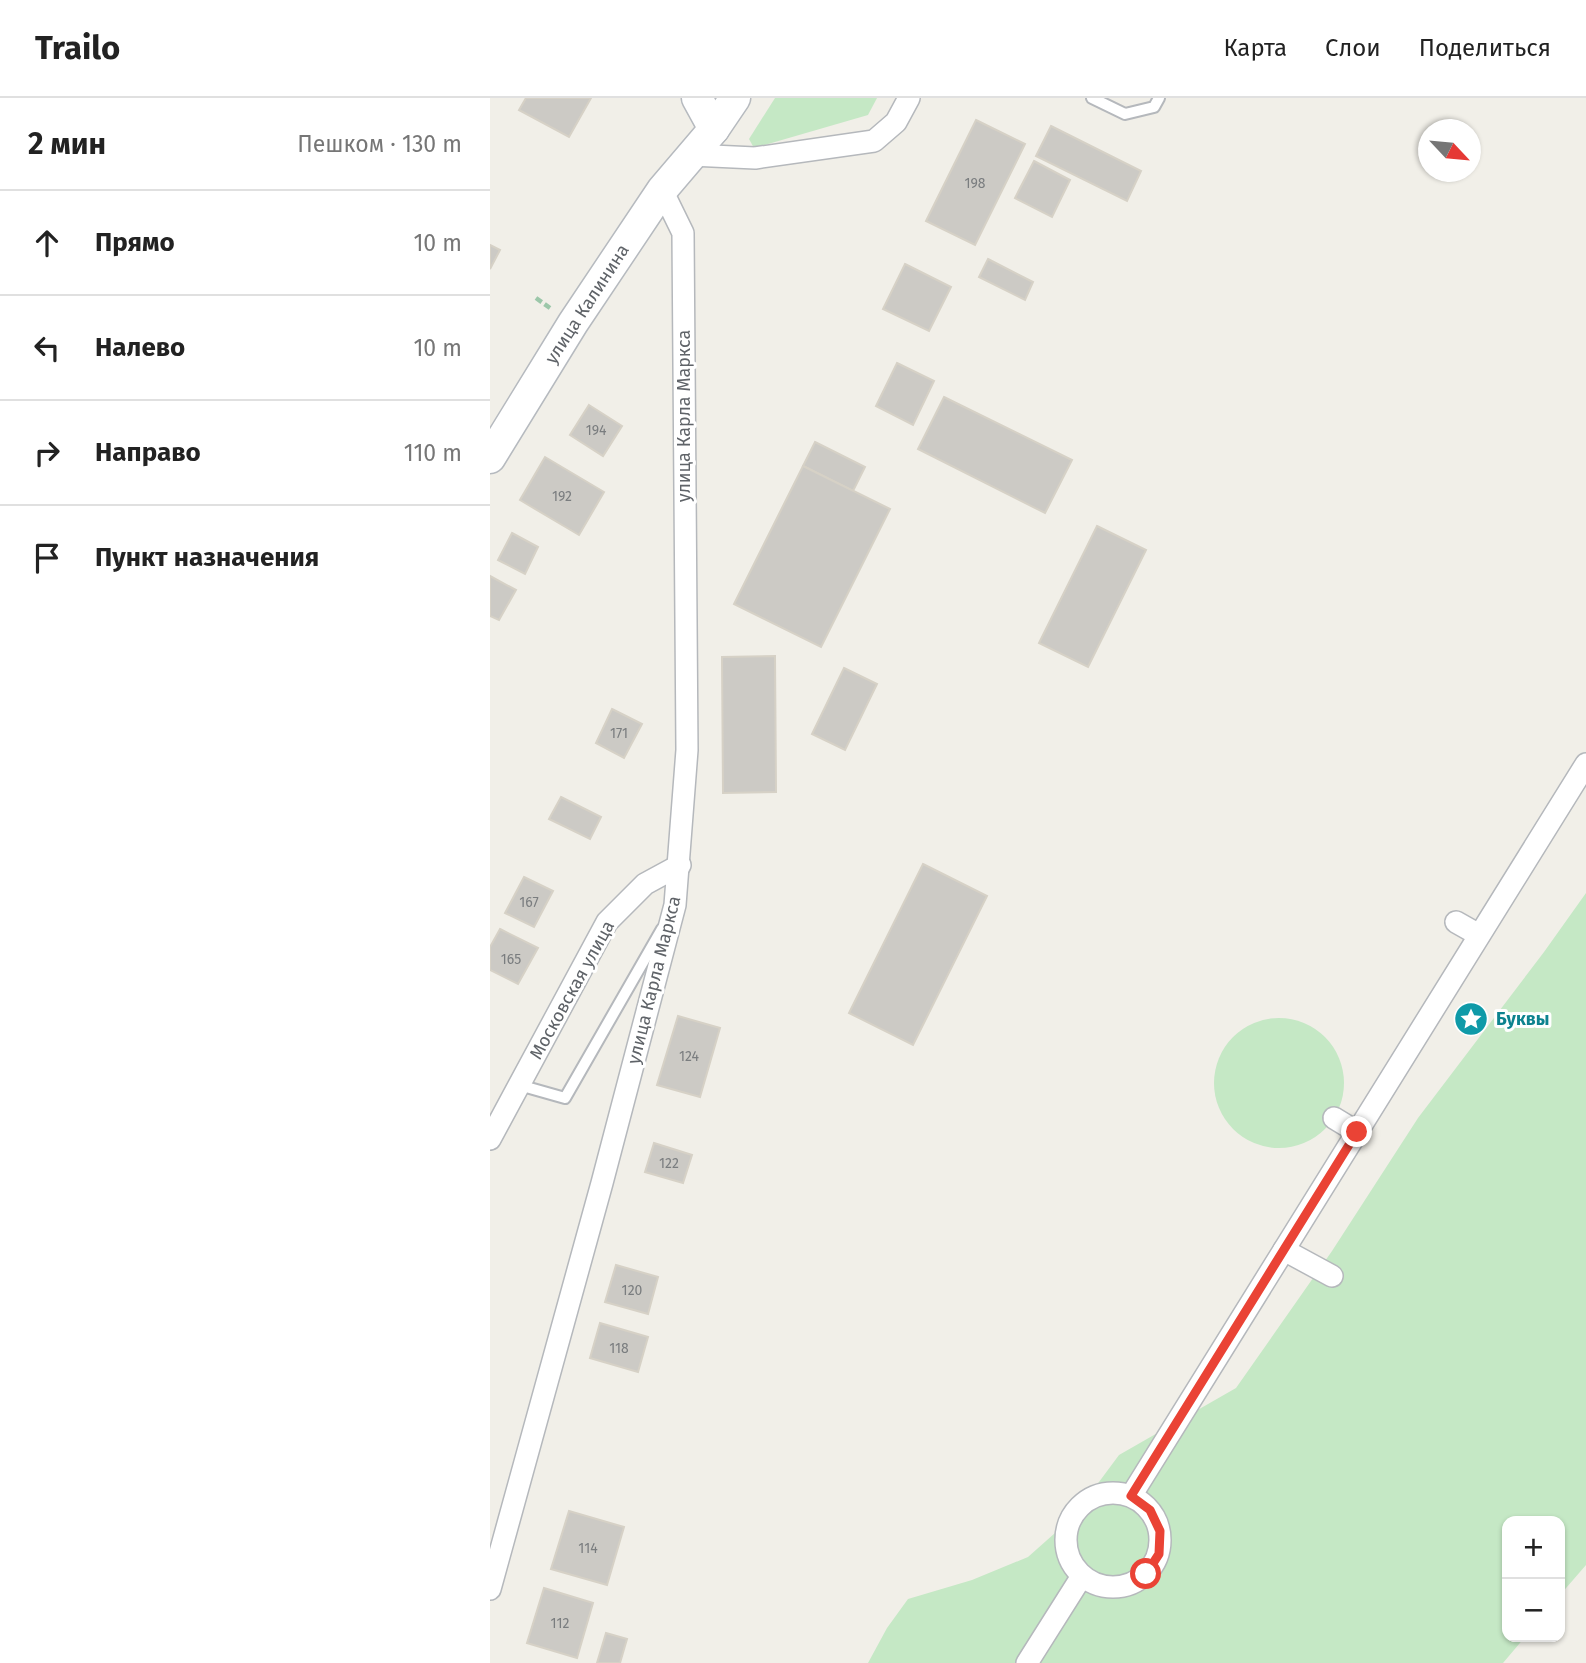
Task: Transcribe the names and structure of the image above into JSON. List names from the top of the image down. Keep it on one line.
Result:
{"streets":{"street":["улица Калинина","улица Карла Маркса","Московская улица"]},"crossings":[["улица Калинина","улица Карла Маркса"],["улица Карла Маркса","Московская улица"]],"places":{"place":["Буквы"]},"house_numbers":["198","194","192","171","167","165","124","122","120","118","114","112"],"north":"bottom right","page":{"header":"Trailo","nav":["Карта","Слои","Поделиться"],"heading":["2 мин","Пешком · 130 m"],"list":[["Прямо","10 m"],["Налево","10 m"],["Направо","110 m"],"Пункт назначения"],"map_buttons":["+","−"]}}
